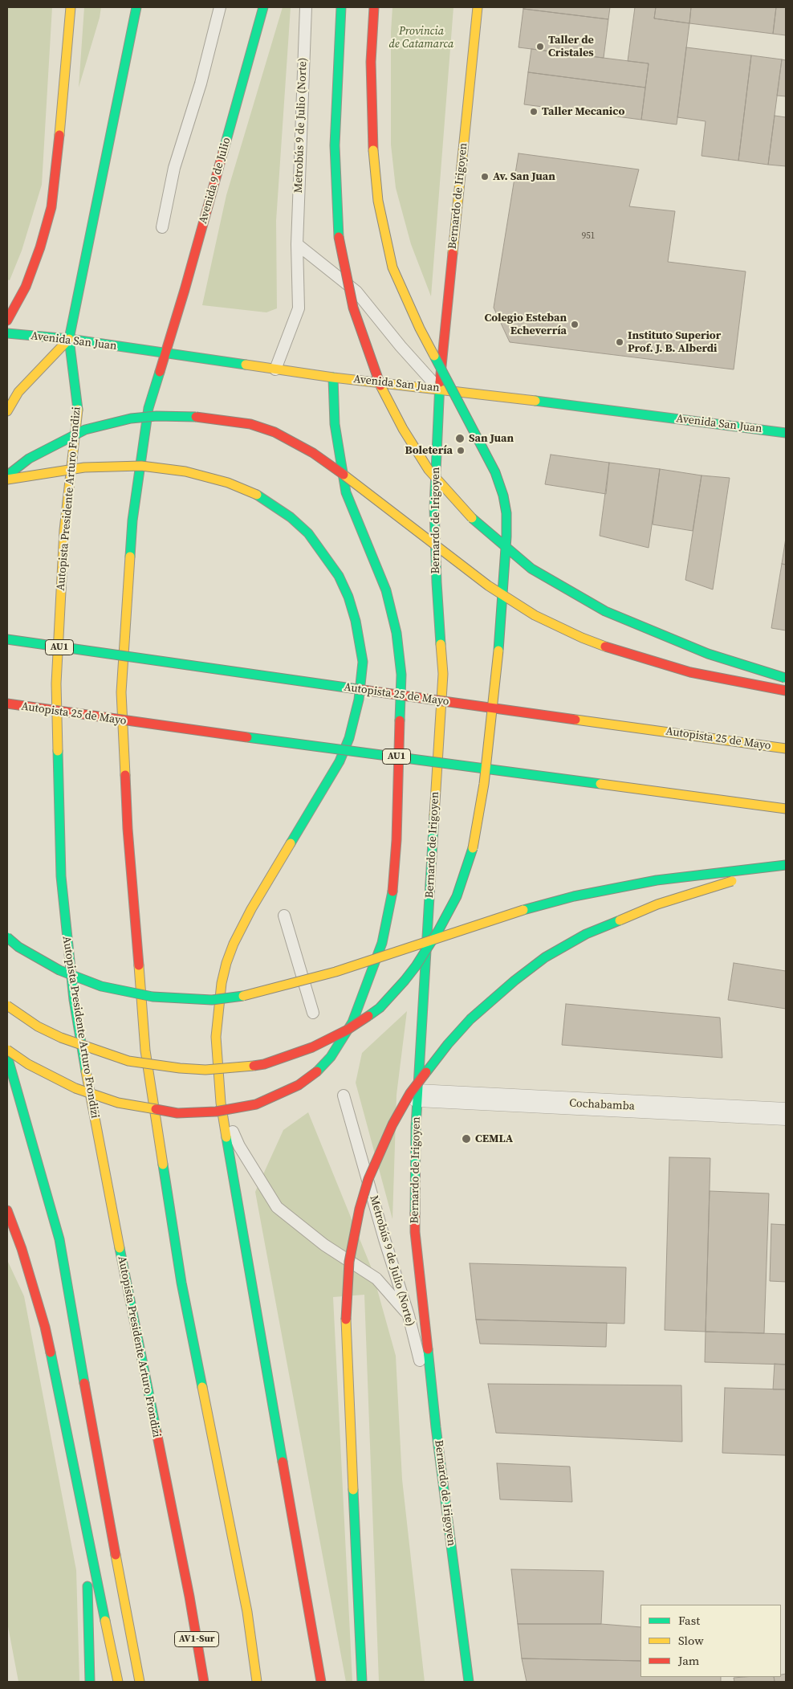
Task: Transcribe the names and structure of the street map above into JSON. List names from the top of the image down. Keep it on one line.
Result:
{"streets":{"main road":["Avenida 9 de Julio","Bernardo de Irigoyen","Avenida San Juan","Autopista Presidente Arturo Frondizi","AU1","Autopista 25 de Mayo","AV1-Sur"],"street":["Cochabamba"],"lane":["Metrobús 9 de Julio (Norte)"]},"crossings":[["Metrobús 9 de Julio (Norte)","Bernardo de Irigoyen"],["Metrobús 9 de Julio (Norte)","Avenida San Juan"],["Avenida 9 de Julio","Avenida San Juan"],["Bernardo de Irigoyen","Avenida San Juan"],["Bernardo de Irigoyen","Cochabamba"],["Avenida San Juan","Autopista Presidente Arturo Frondizi"]],"parks":["Provincia de Catamarca"],"places":["Taller de Cristales","Taller Mecanico","Av. San Juan","Colegio Esteban Echeverría","Instituto Superior Prof. J. B. Alberdi","San Juan","Boletería","CEMLA"],"house_numbers":["951"],"legend":["Fast","Slow","Jam"]}
